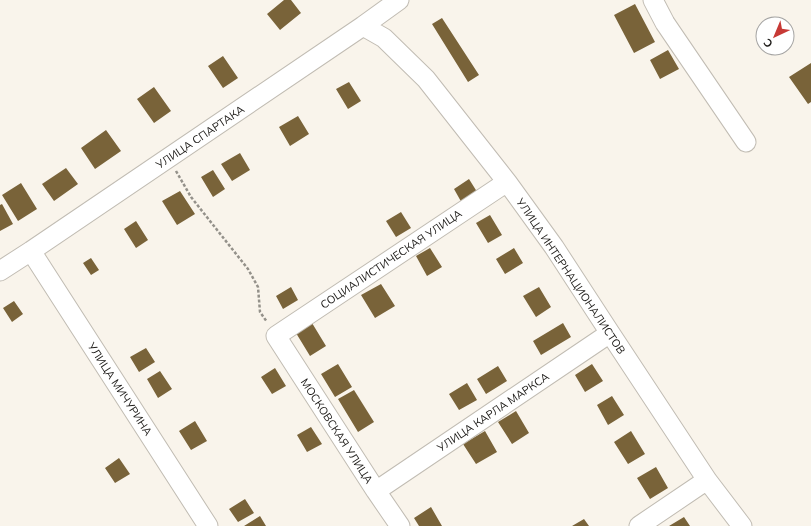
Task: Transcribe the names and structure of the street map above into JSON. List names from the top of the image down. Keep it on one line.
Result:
{"streets":{"street":["УЛИЦА СПАРТАКА","СОЦИАЛИСТИЧЕСКАЯ УЛИЦА","УЛИЦА ИНТЕРНАЦИОНАЛИСТОВ","УЛИЦА МИЧУРИНА","УЛИЦА КАРЛА МАРКСА","МОСКОВСКАЯ УЛИЦА"]},"crossings":[["УЛИЦА СПАРТАКА","УЛИЦА ИНТЕРНАЦИОНАЛИСТОВ"],["УЛИЦА СПАРТАКА","УЛИЦА МИЧУРИНА"],["СОЦИАЛИСТИЧЕСКАЯ УЛИЦА","УЛИЦА ИНТЕРНАЦИОНАЛИСТОВ"],["СОЦИАЛИСТИЧЕСКАЯ УЛИЦА","МОСКОВСКАЯ УЛИЦА"],["УЛИЦА ИНТЕРНАЦИОНАЛИСТОВ","УЛИЦА КАРЛА МАРКСА"],["УЛИЦА КАРЛА МАРКСА","МОСКОВСКАЯ УЛИЦА"]],"north":"bottom left"}
